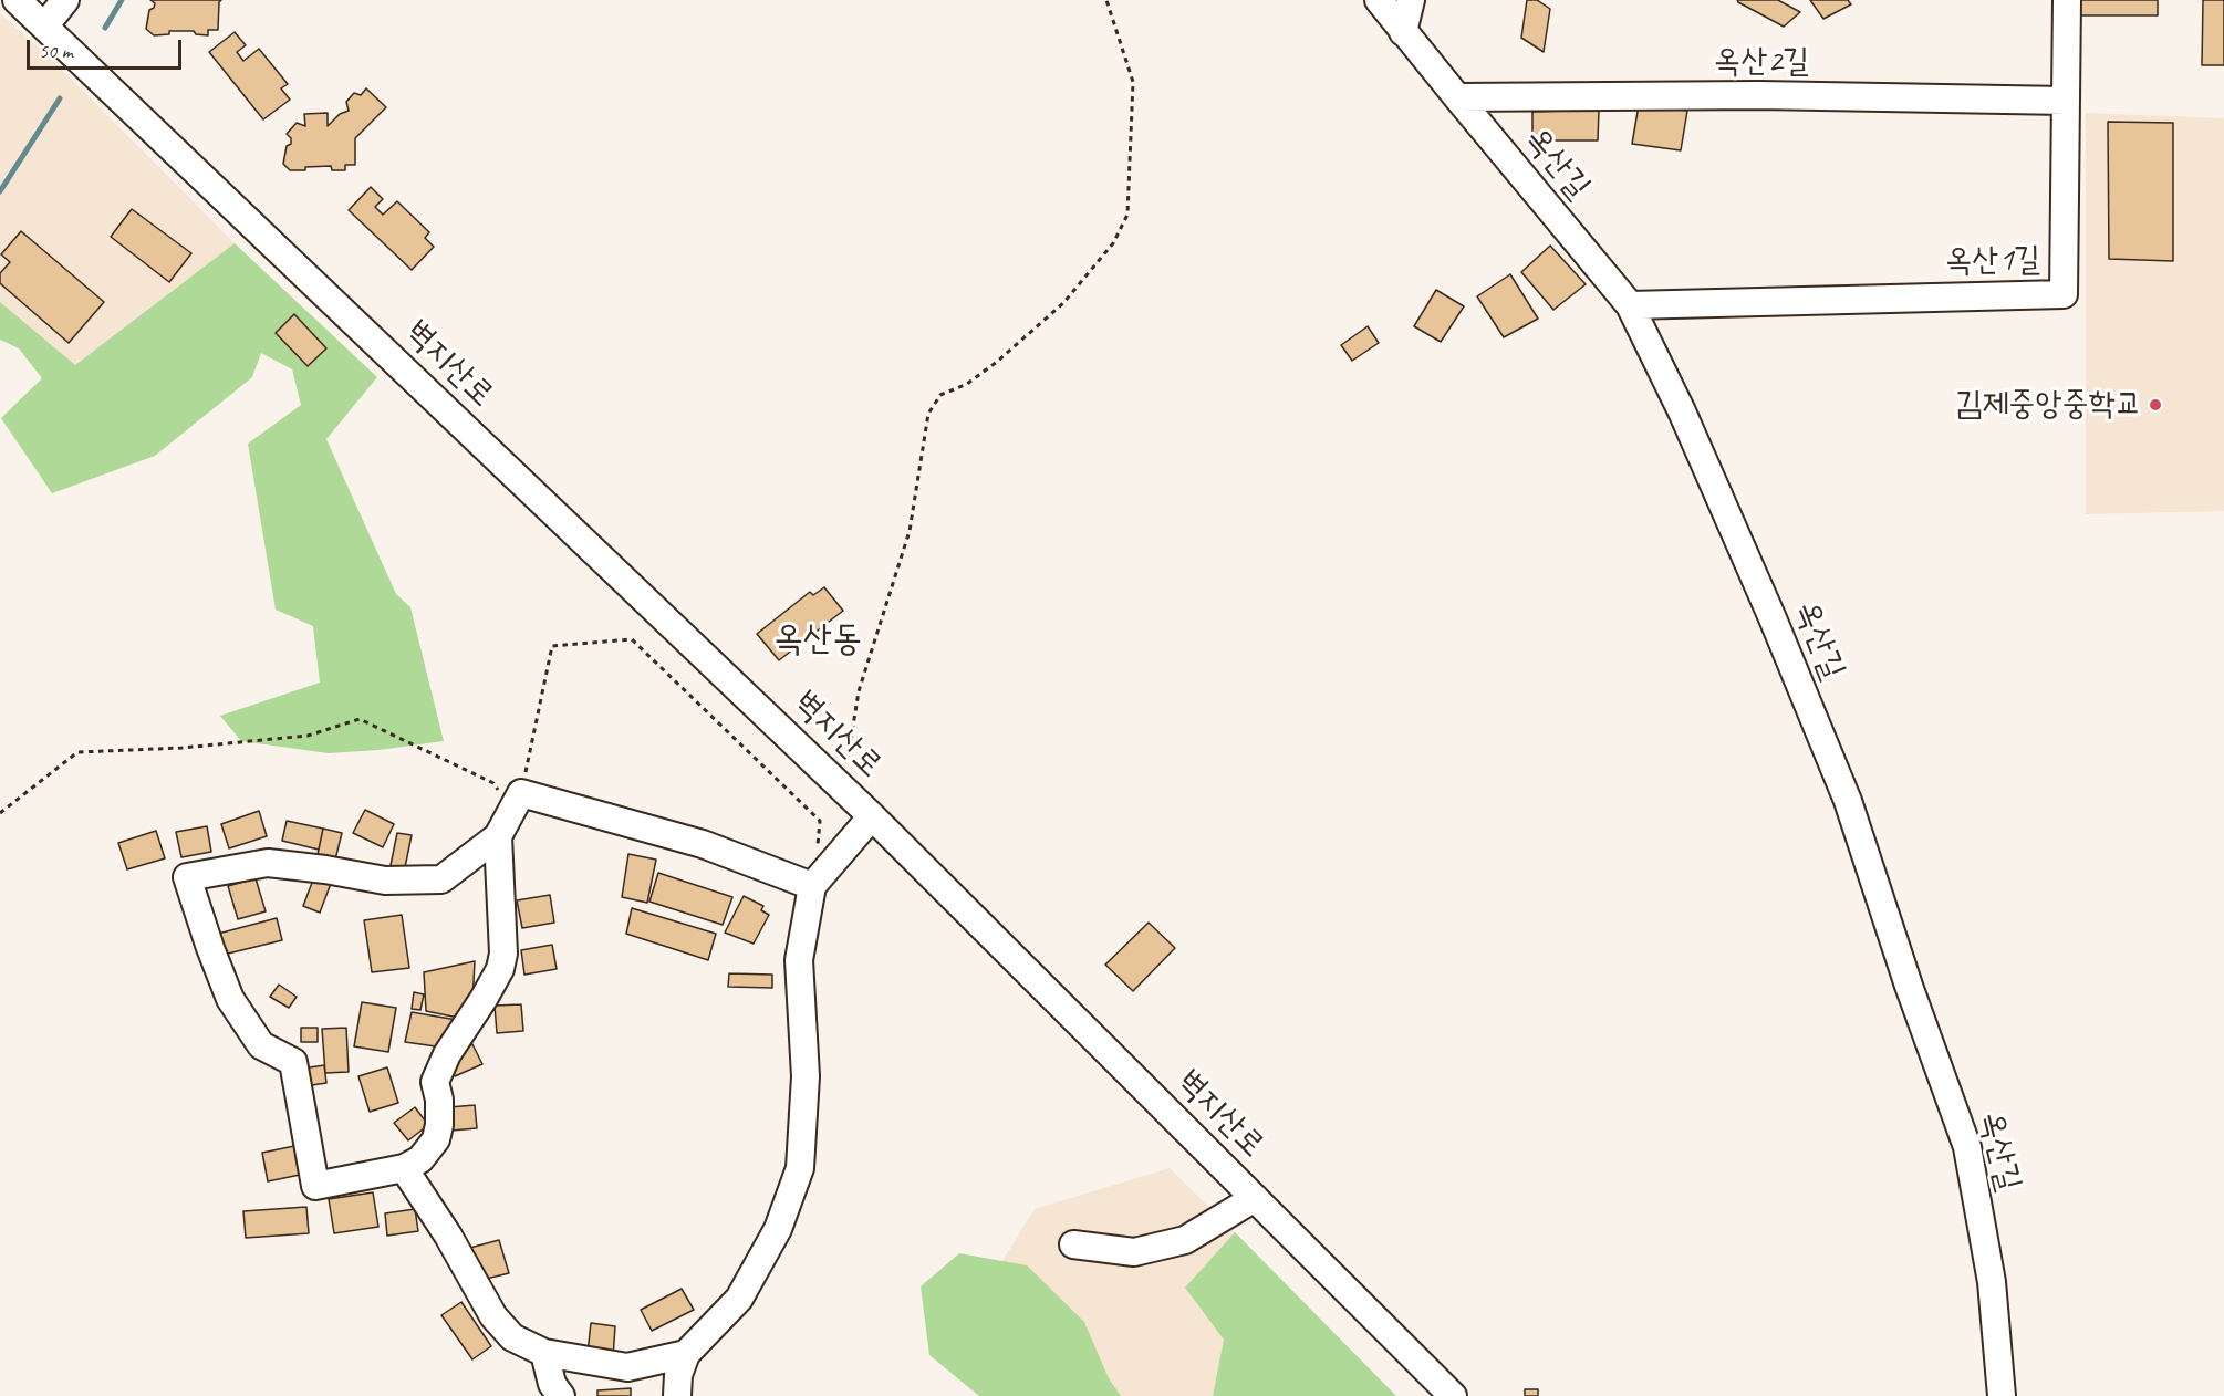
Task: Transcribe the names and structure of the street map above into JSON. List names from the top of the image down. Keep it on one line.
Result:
{"streets":{"street":["옥산2길","옥산길","옥산1길","벽지산로"]},"crossings":[["옥산2길","옥산길"],["옥산2길","옥산1길"],["옥산길","옥산1길"]],"districts":["옥산동"],"places":["김제중앙중학교"],"scale_bar":"50 m"}
